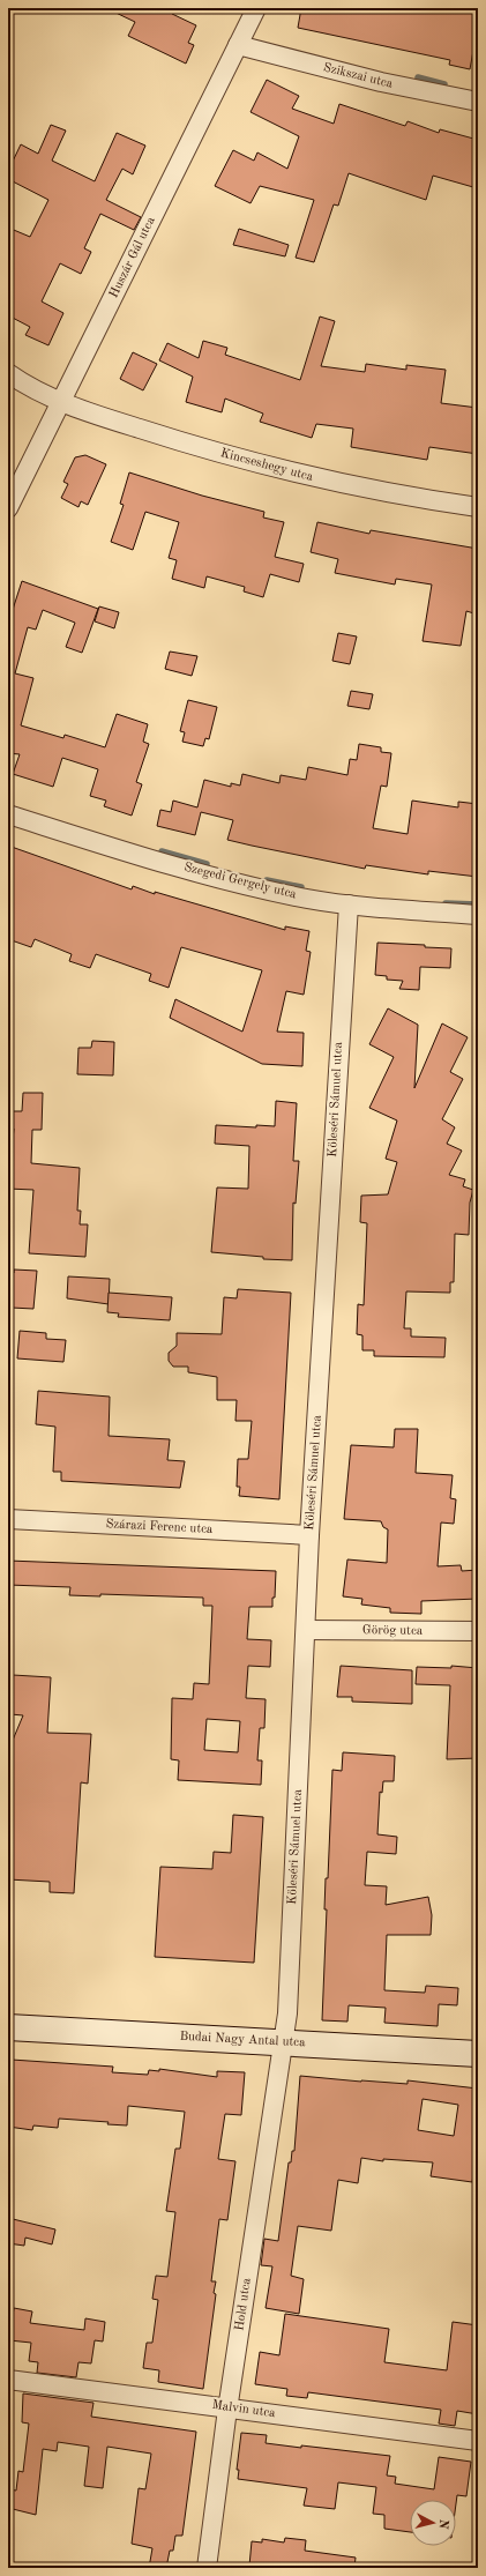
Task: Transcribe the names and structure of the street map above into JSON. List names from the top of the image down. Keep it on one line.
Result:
{"streets":{"street":["Szikszai utca","Huszár Gál utca","Kincseshegy utca","Szegedi Gergely utca","Köleséri Sámuel utca","Szárazi Ferenc utca","Görög utca","Budai Nagy Antal utca","Hold utca","Malvin utca"]},"crossings":[["Szikszai utca","Huszár Gál utca"],["Huszár Gál utca","Kincseshegy utca"],["Szegedi Gergely utca","Köleséri Sámuel utca"],["Köleséri Sámuel utca","Szárazi Ferenc utca"],["Köleséri Sámuel utca","Görög utca"],["Köleséri Sámuel utca","Budai Nagy Antal utca"],["Köleséri Sámuel utca","Hold utca"],["Budai Nagy Antal utca","Hold utca"],["Hold utca","Malvin utca"]],"north":"right"}
